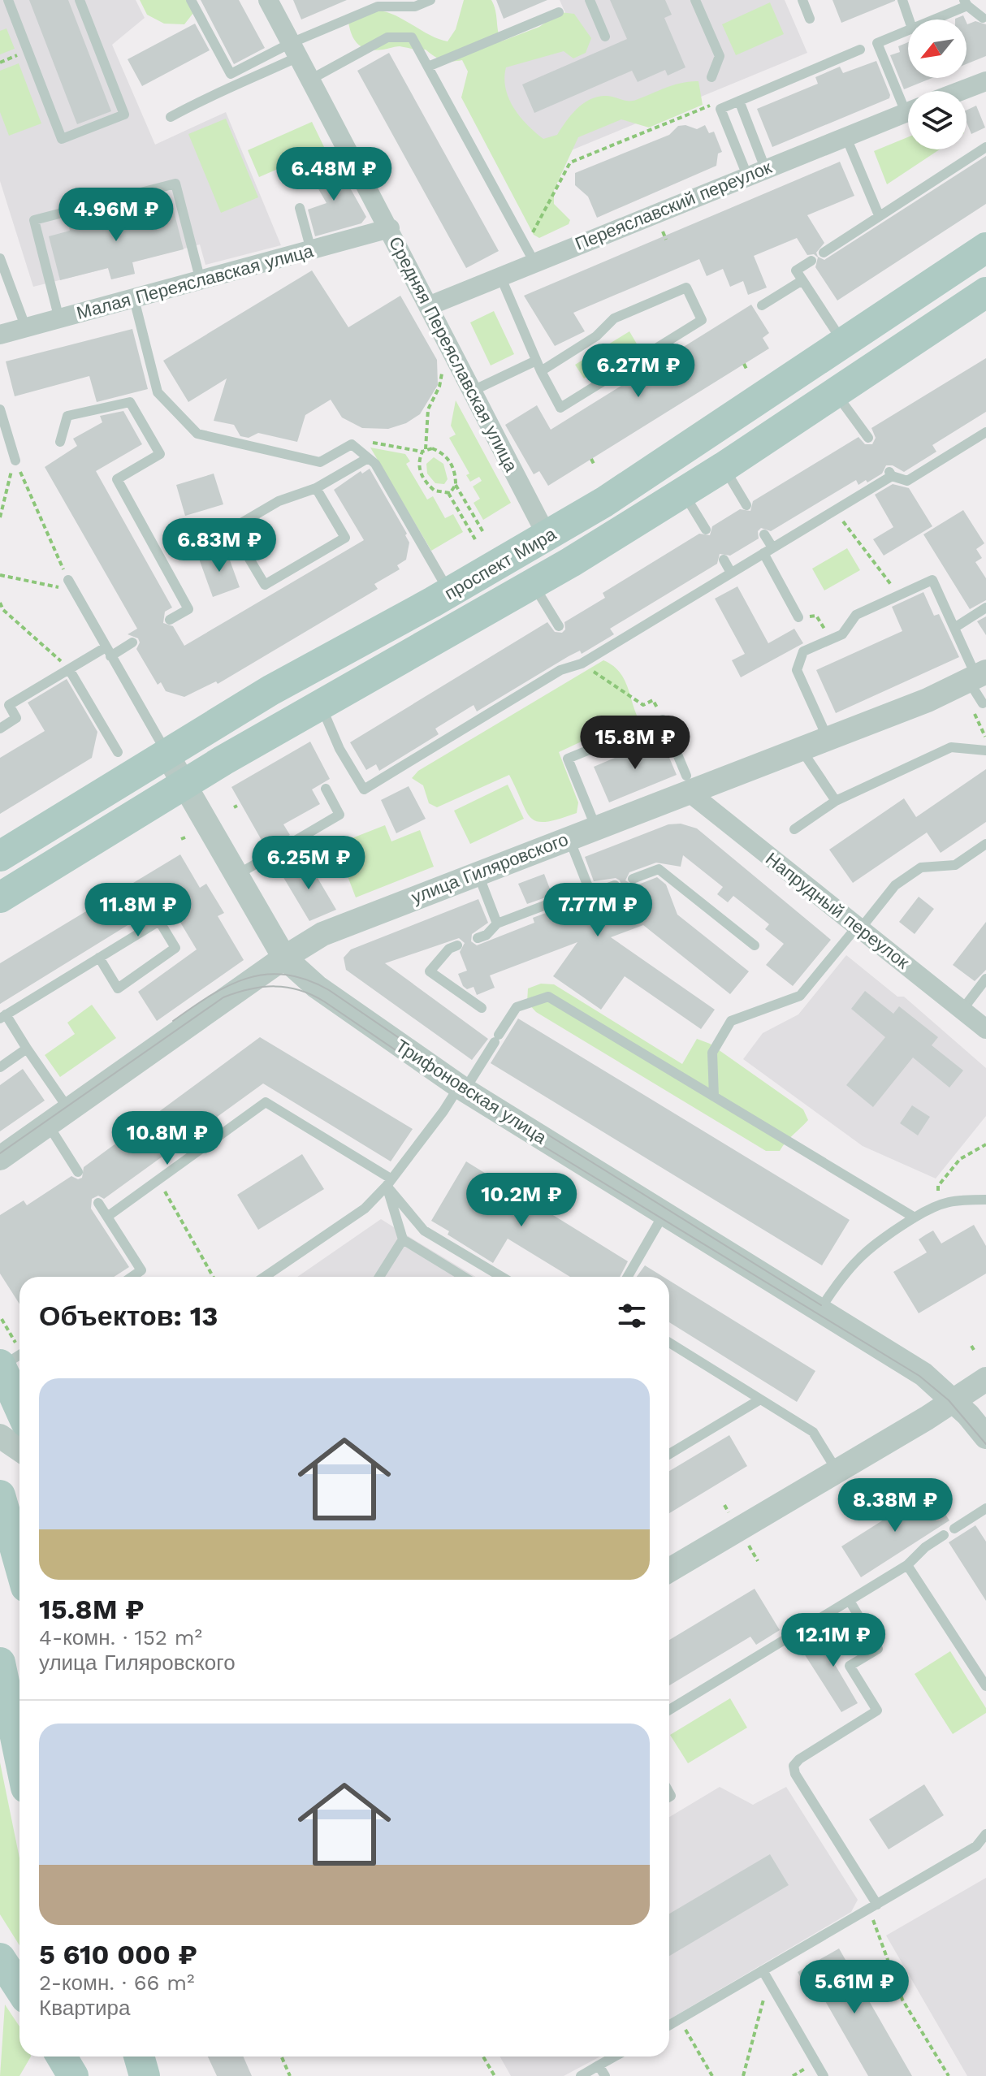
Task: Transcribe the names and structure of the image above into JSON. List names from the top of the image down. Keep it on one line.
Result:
{"streets":{"main road":["проспект Мира"],"street":["Переяславский переулок","Малая Переяславская улица","Средняя Переяславская улица","улица Гиляровского","Напрудный переулок","Трифоновская улица"]},"crossings":[["Переяславский переулок","Средняя Переяславская улица"],["Малая Переяславская улица","Средняя Переяславская улица"],["Средняя Переяславская улица","проспект Мира"],["проспект Мира","Трифоновская улица"],["улица Гиляровского","Напрудный переулок"],["улица Гиляровского","Трифоновская улица"]],"north":"bottom left","page":{"price":["6.48M ₽","4.96M ₽","6.27M ₽","6.83M ₽","15.8M ₽","6.25M ₽","11.8M ₽","7.77M ₽","10.8M ₽","10.2M ₽","8.38M ₽","12.1M ₽","5.61M ₽"],"heading":"Объектов: 13","list":[{"name":"15.8M ₽","note":"4-комн. · 152 m² · улица Гиляровского"},{"name":"5 610 000 ₽","note":"2-комн. · 66 m² · Квартира"}]}}
